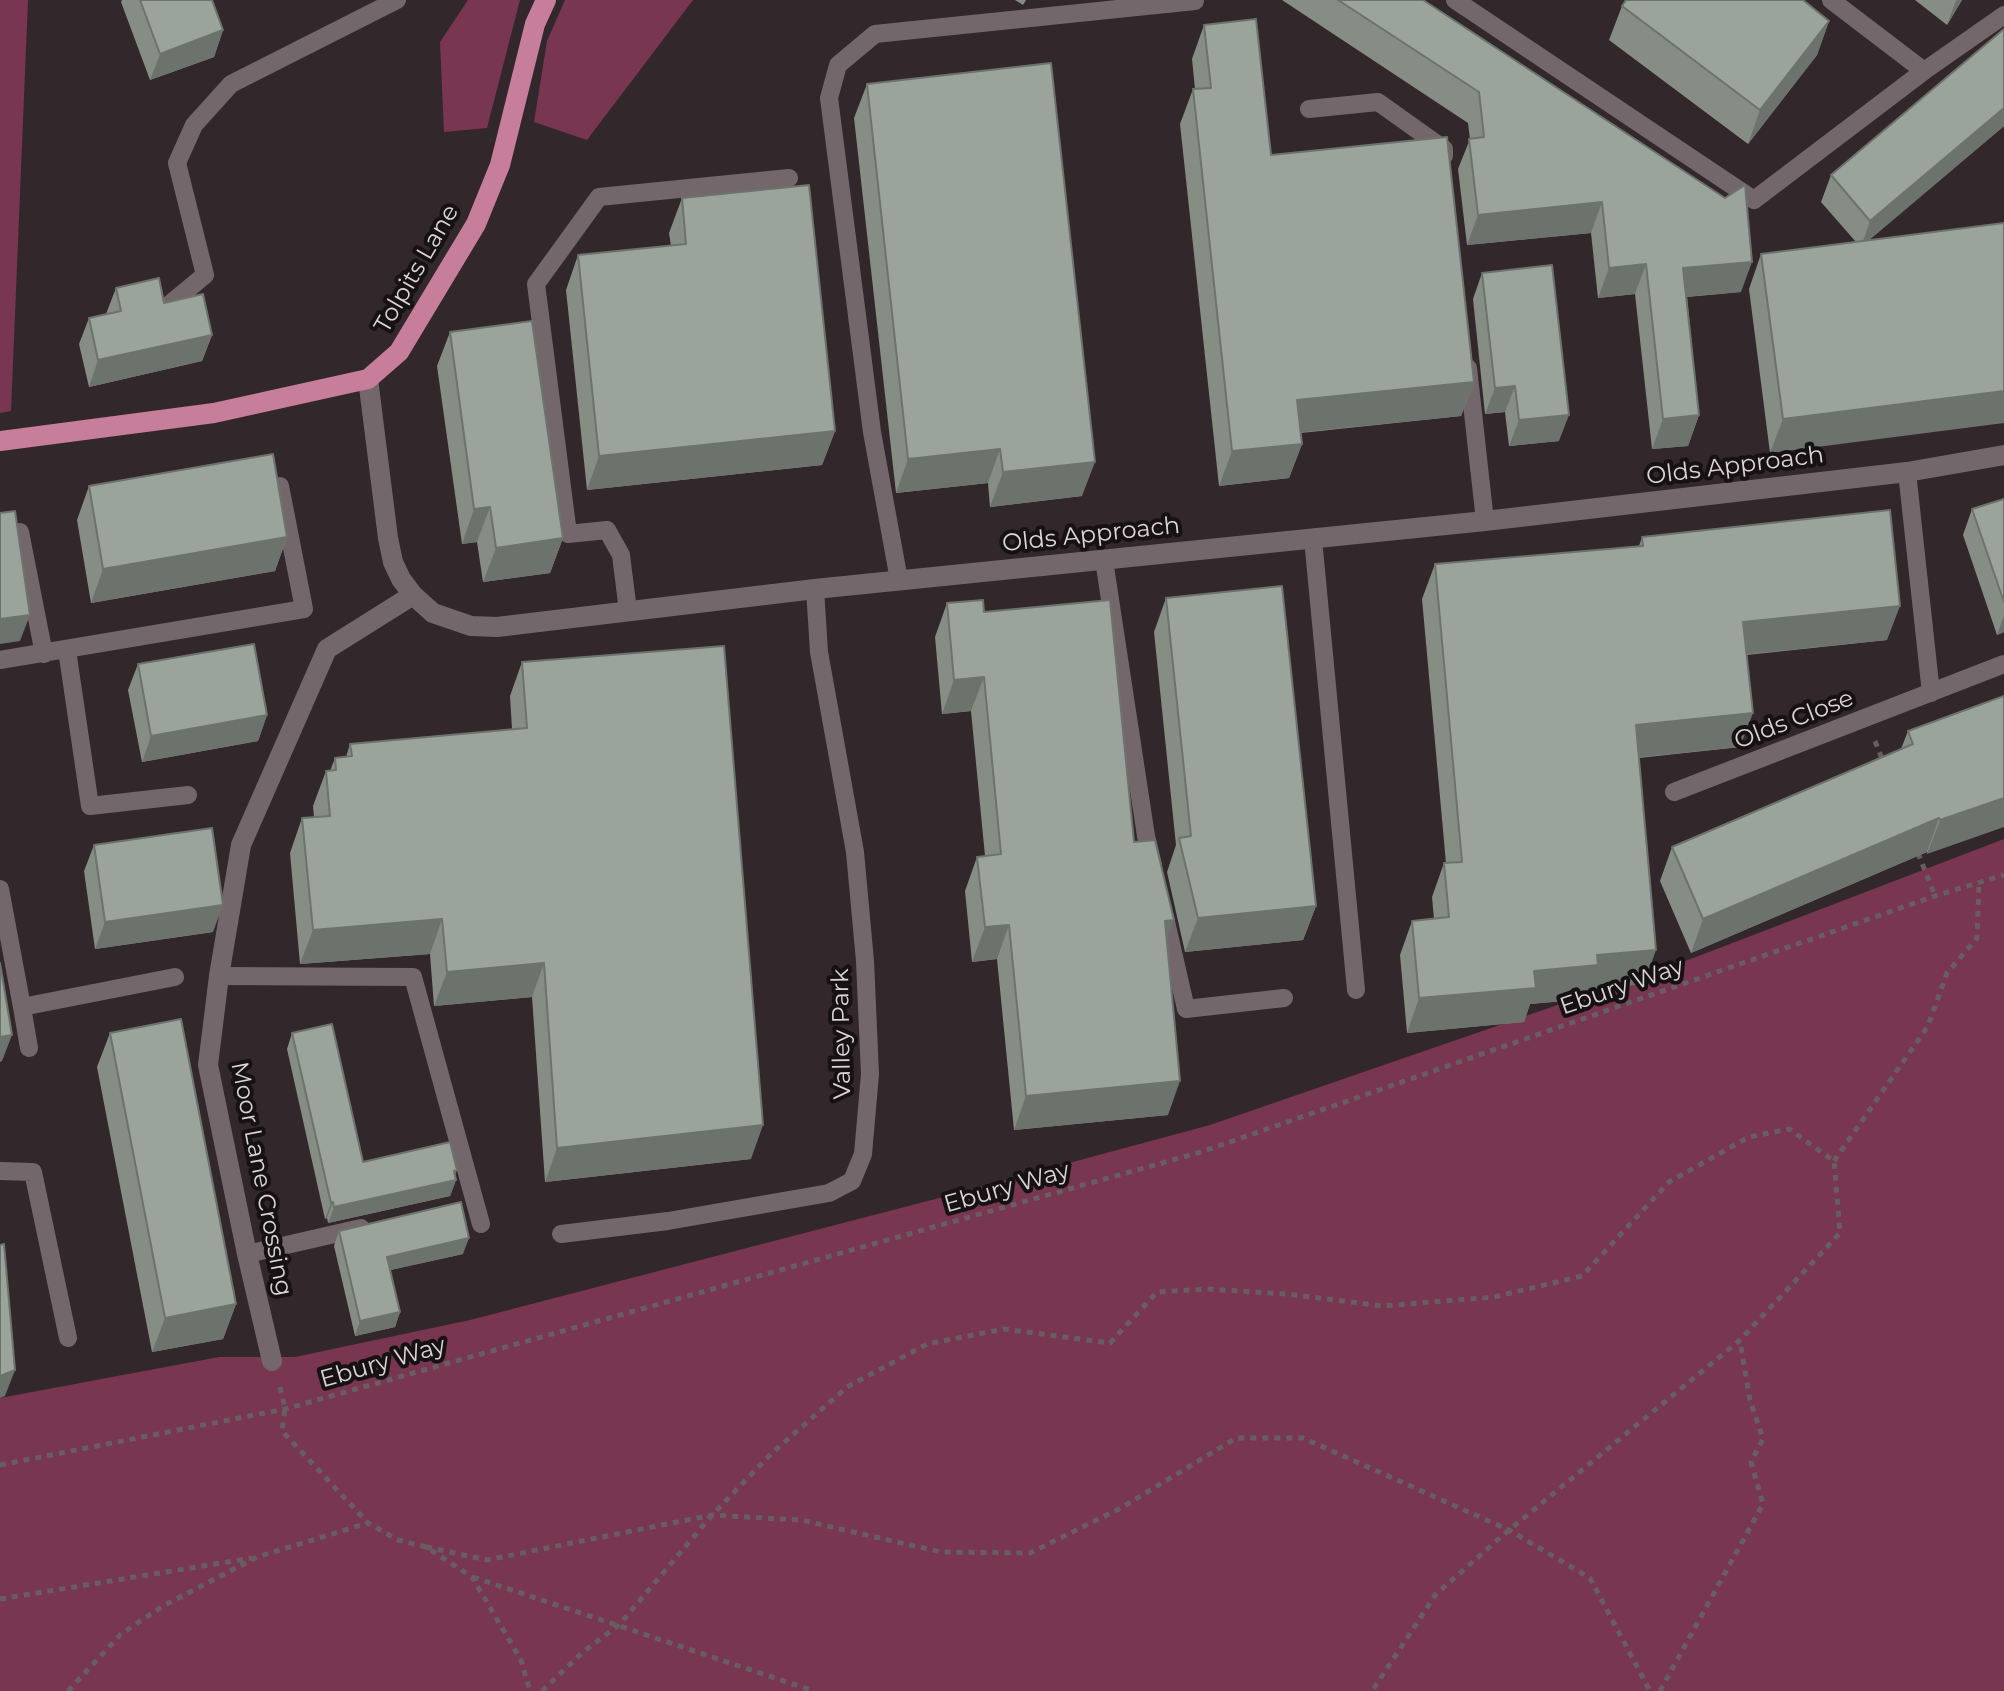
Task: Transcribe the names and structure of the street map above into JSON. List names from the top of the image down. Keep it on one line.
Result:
{"streets":{"main road":["Tolpits Lane"],"street":["Olds Approach","Moor Lane Crossing"],"lane":["Olds Close","Valley Park"],"path":["Ebury Way"]},"crossings":[["Tolpits Lane","Olds Approach"],["Olds Approach","Valley Park"],["Olds Approach","Moor Lane Crossing"]]}
